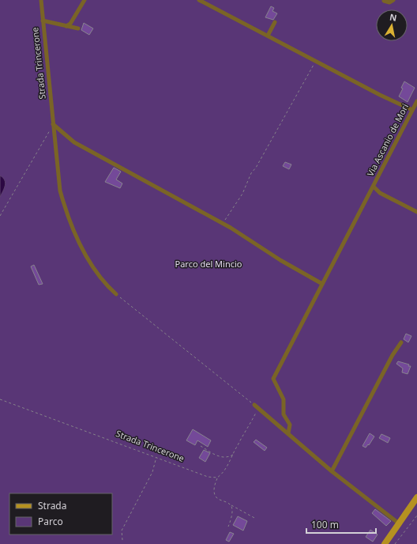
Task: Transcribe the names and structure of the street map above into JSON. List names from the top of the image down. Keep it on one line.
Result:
{"streets":{"street":["Strada Trincerone","Via Ascanio de Mori"]},"parks":["Parco del Mincio"],"legend":["Strada","Parco"],"scale_bar":"100 m","north":"top"}
